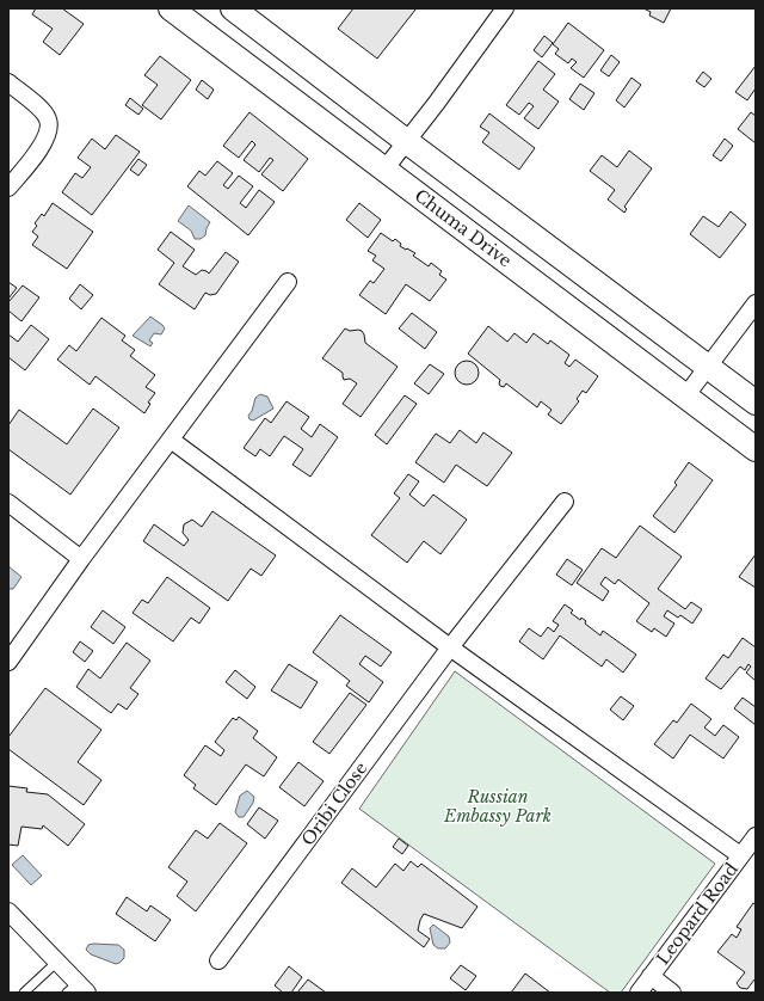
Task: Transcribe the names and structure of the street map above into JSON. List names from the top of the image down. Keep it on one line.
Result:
{"streets":{"main road":["Chuma Drive"],"street":["Oribi Close","Leopard Road"]},"parks":["Russian Embassy Park"]}
